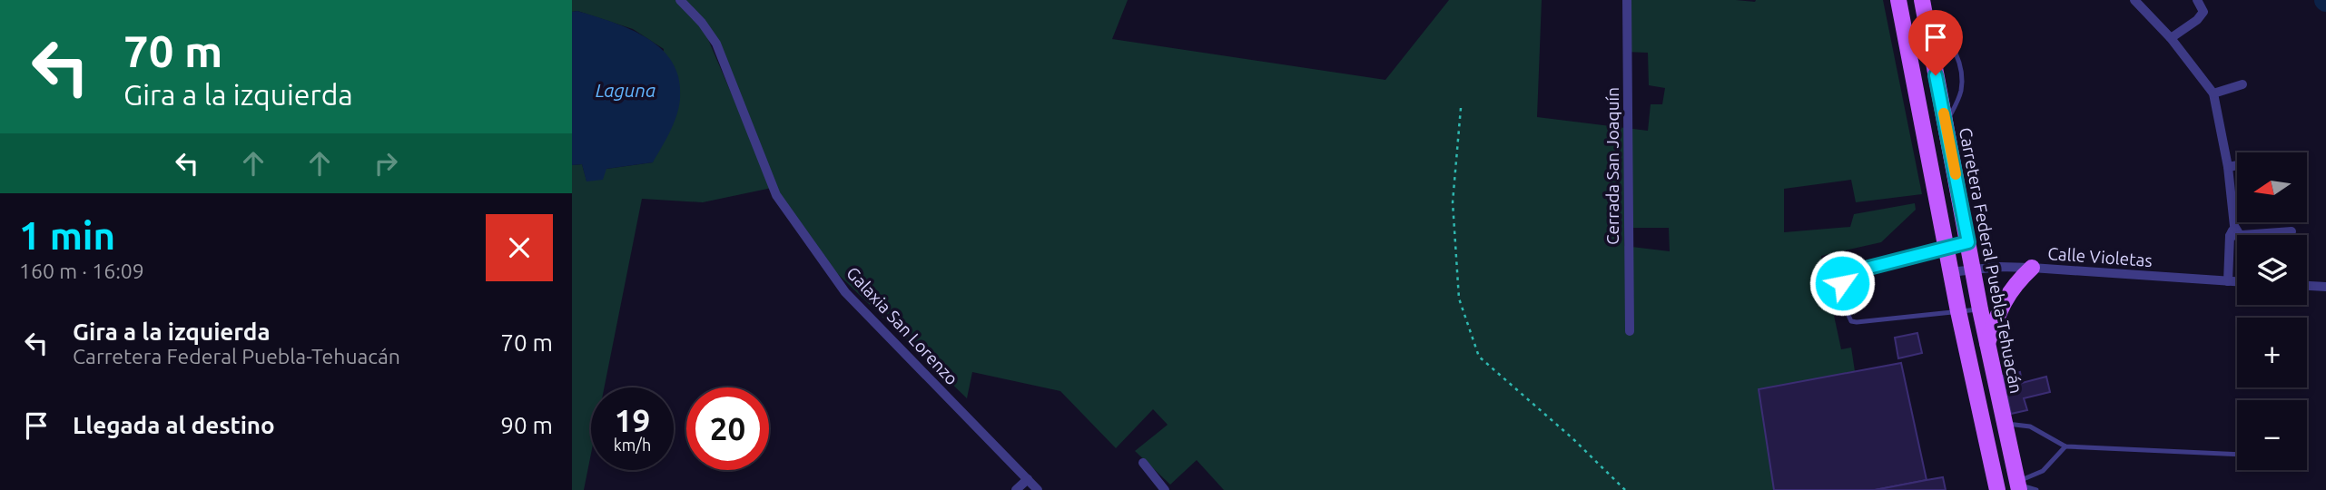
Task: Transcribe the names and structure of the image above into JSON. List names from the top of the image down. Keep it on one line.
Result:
{"streets":{"main road":["Carretera Federal Puebla-Tehuacán"],"street":["Cerrada San Joaquín","Calle Violetas","Galaxia San Lorenzo"]},"crossings":[["Calle Violetas","Carretera Federal Puebla-Tehuacán"]],"water":["Laguna"],"north":"left","page":{"turn":["70 m","Gira a la izquierda"],"map_buttons":["+","−"],"heading":["1 min","160 m · 16:09"],"list":[{"name":"Gira a la izquierda","note":"Carretera Federal Puebla-Tehuacán","value":"70 m"},{"name":"Llegada al destino","value":"90 m"}],"speed":"19 km/h","limit":"20"}}
